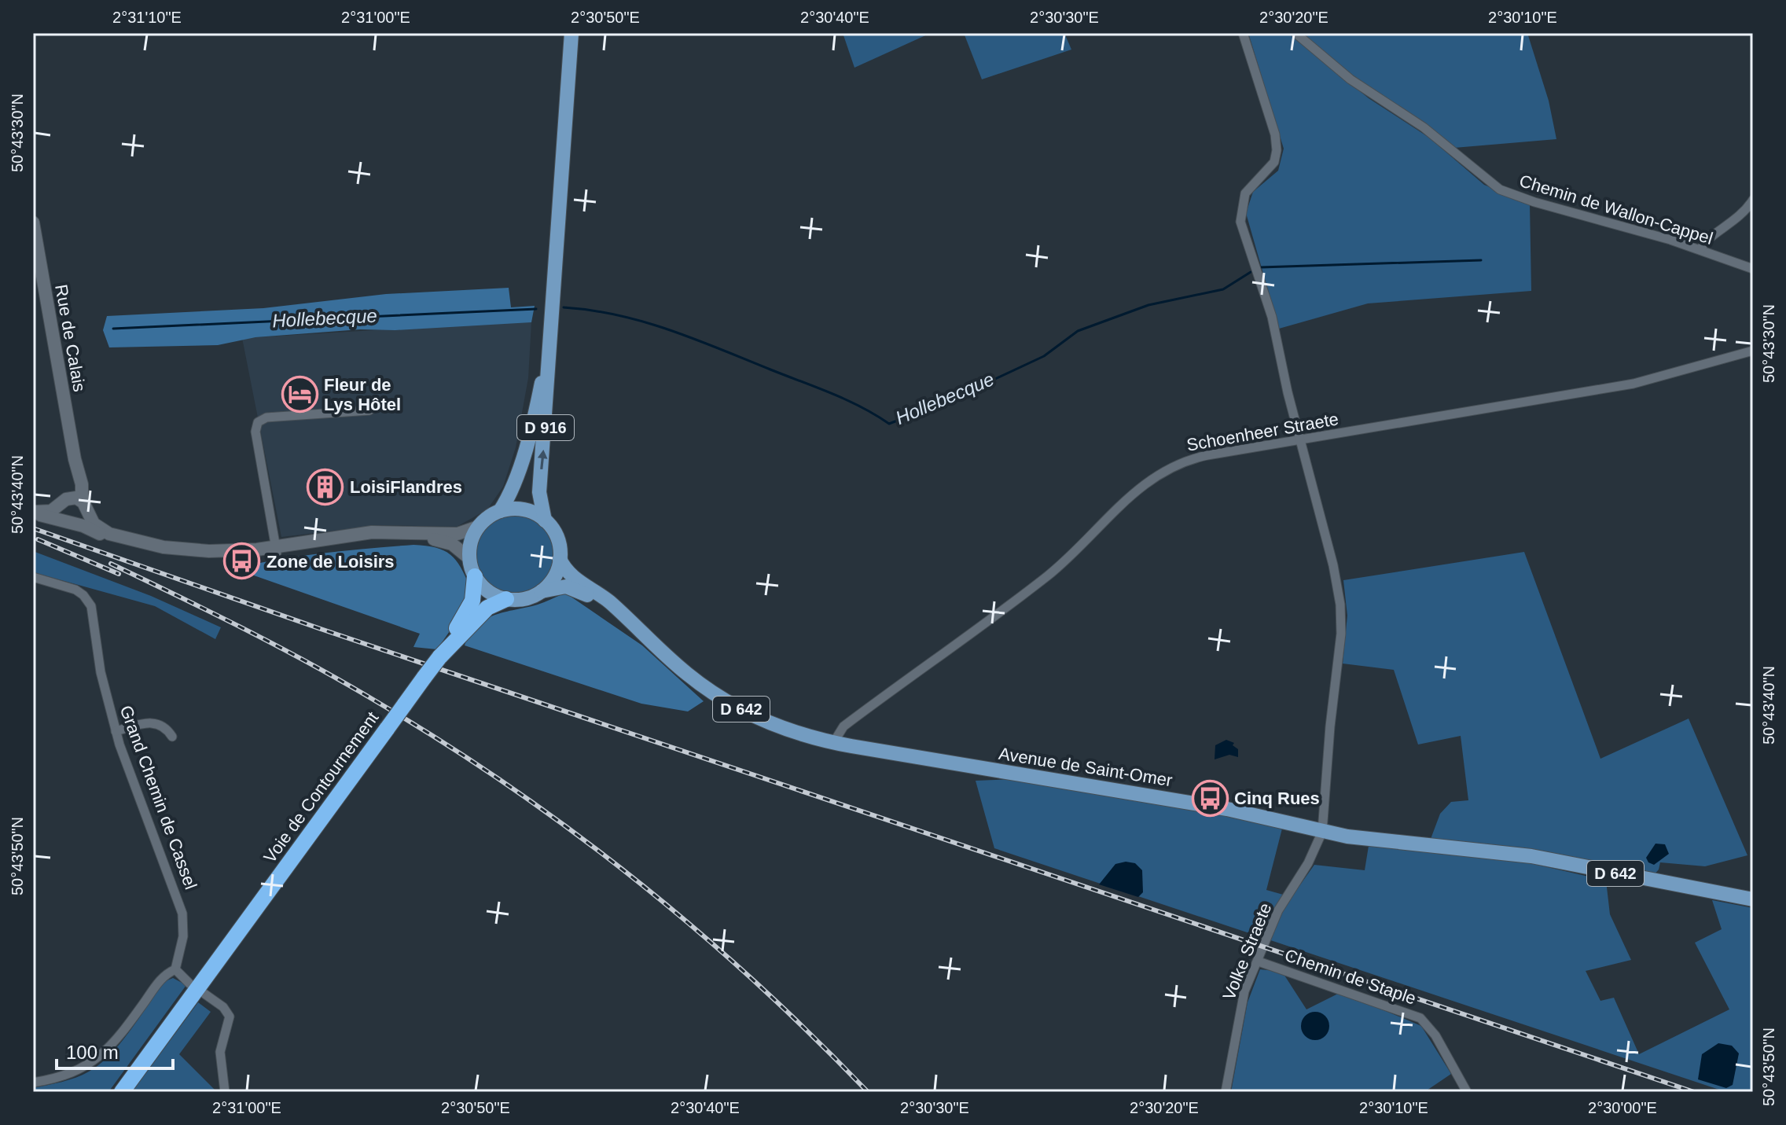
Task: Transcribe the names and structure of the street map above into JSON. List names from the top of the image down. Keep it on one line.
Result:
{"streets":{"highway":["Voie de Contournement"],"main road":["Rue de Calais","D 916","D 642","Avenue de Saint-Omer"],"street":["Chemin de Wallon-Cappel","Schoenheer Straete","Grand Chemin de Cassel","Volke Straete","Chemin de Staple"]},"crossings":[["D 916","Avenue de Saint-Omer"],["D 916","Voie de Contournement"],["Schoenheer Straete","Avenue de Saint-Omer"],["Schoenheer Straete","Volke Straete"],["Avenue de Saint-Omer","Voie de Contournement"],["Avenue de Saint-Omer","Volke Straete"],["Volke Straete","Chemin de Staple"]],"water":["Hollebecque"],"places":{"hotel":["Fleur de Lys Hôtel"],"building":["LoisiFlandres"],"bus stop":["Zone de Loisirs","Cinq Rues"]},"scale_bar":"100 m","coordinates":["2°31'10\"E","2°31'00\"E","2°30'50\"E","2°30'40\"E","2°30'30\"E","2°30'20\"E","2°30'10\"E","50°43'30\"N","50°43'40\"N","50°43'50\"N","2°30'00\"E"]}
